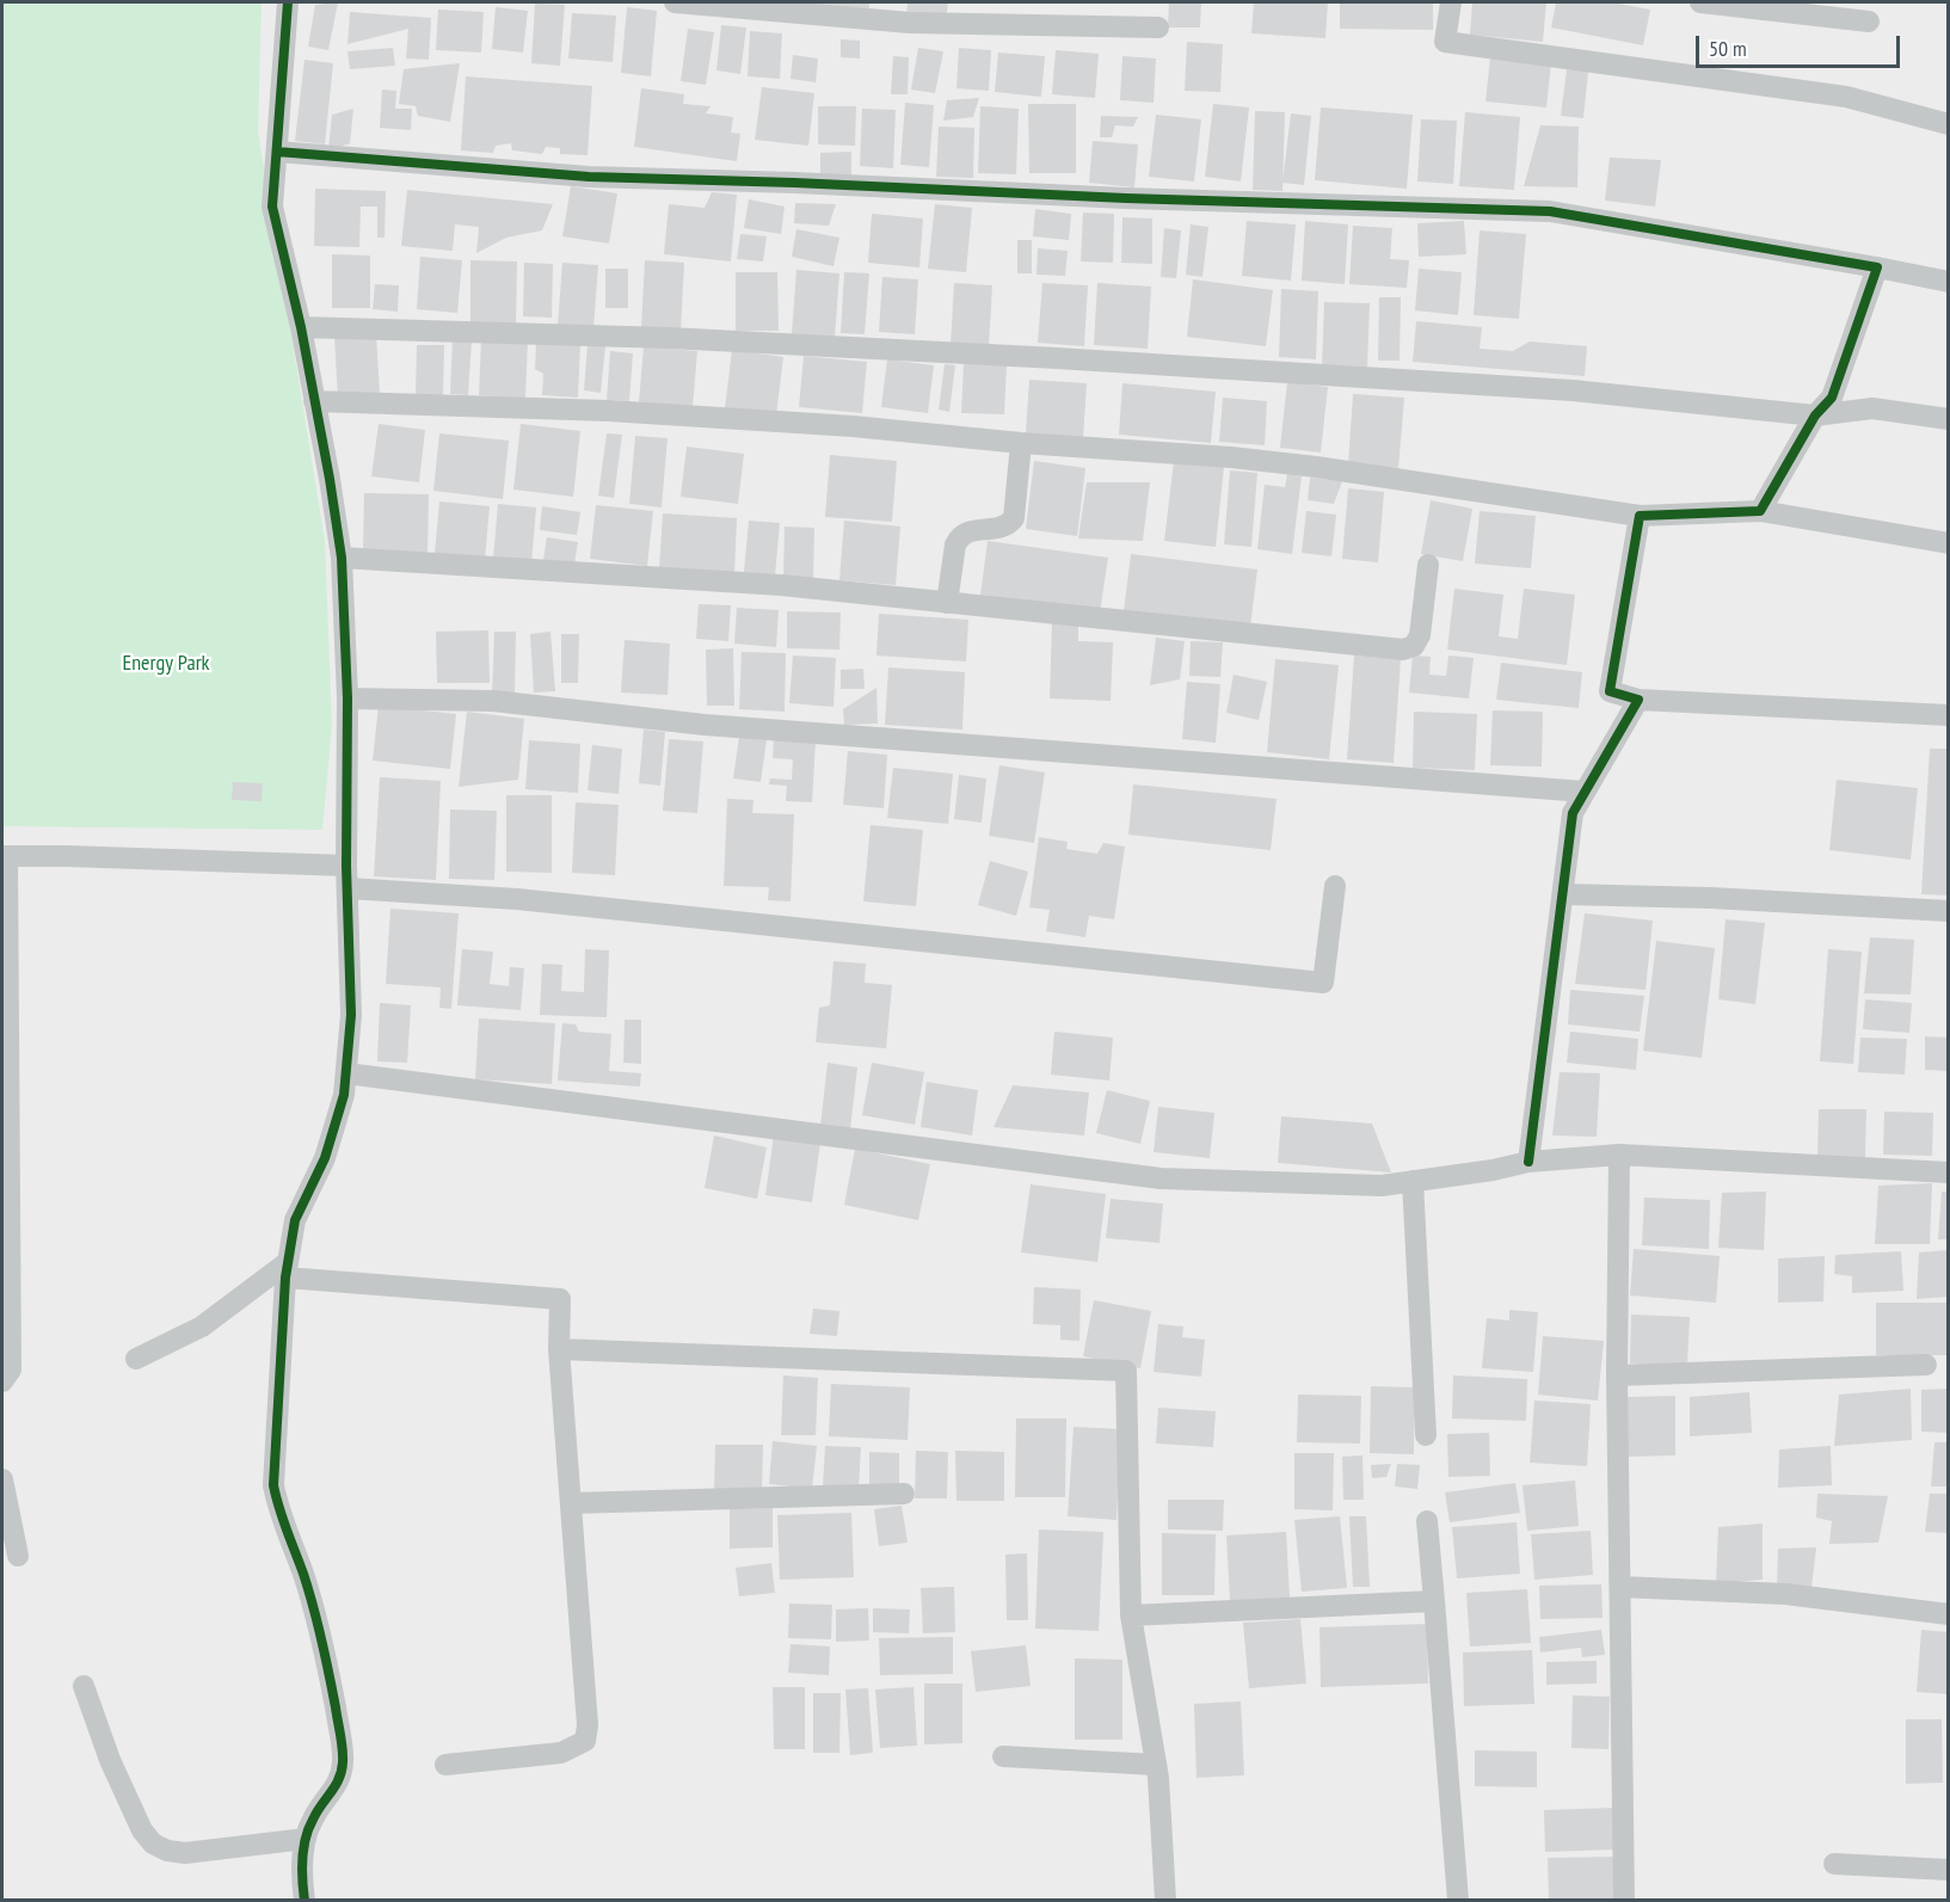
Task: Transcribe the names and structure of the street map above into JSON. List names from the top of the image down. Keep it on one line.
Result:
{"parks":["Energy Park"],"scale_bar":"50 m"}
